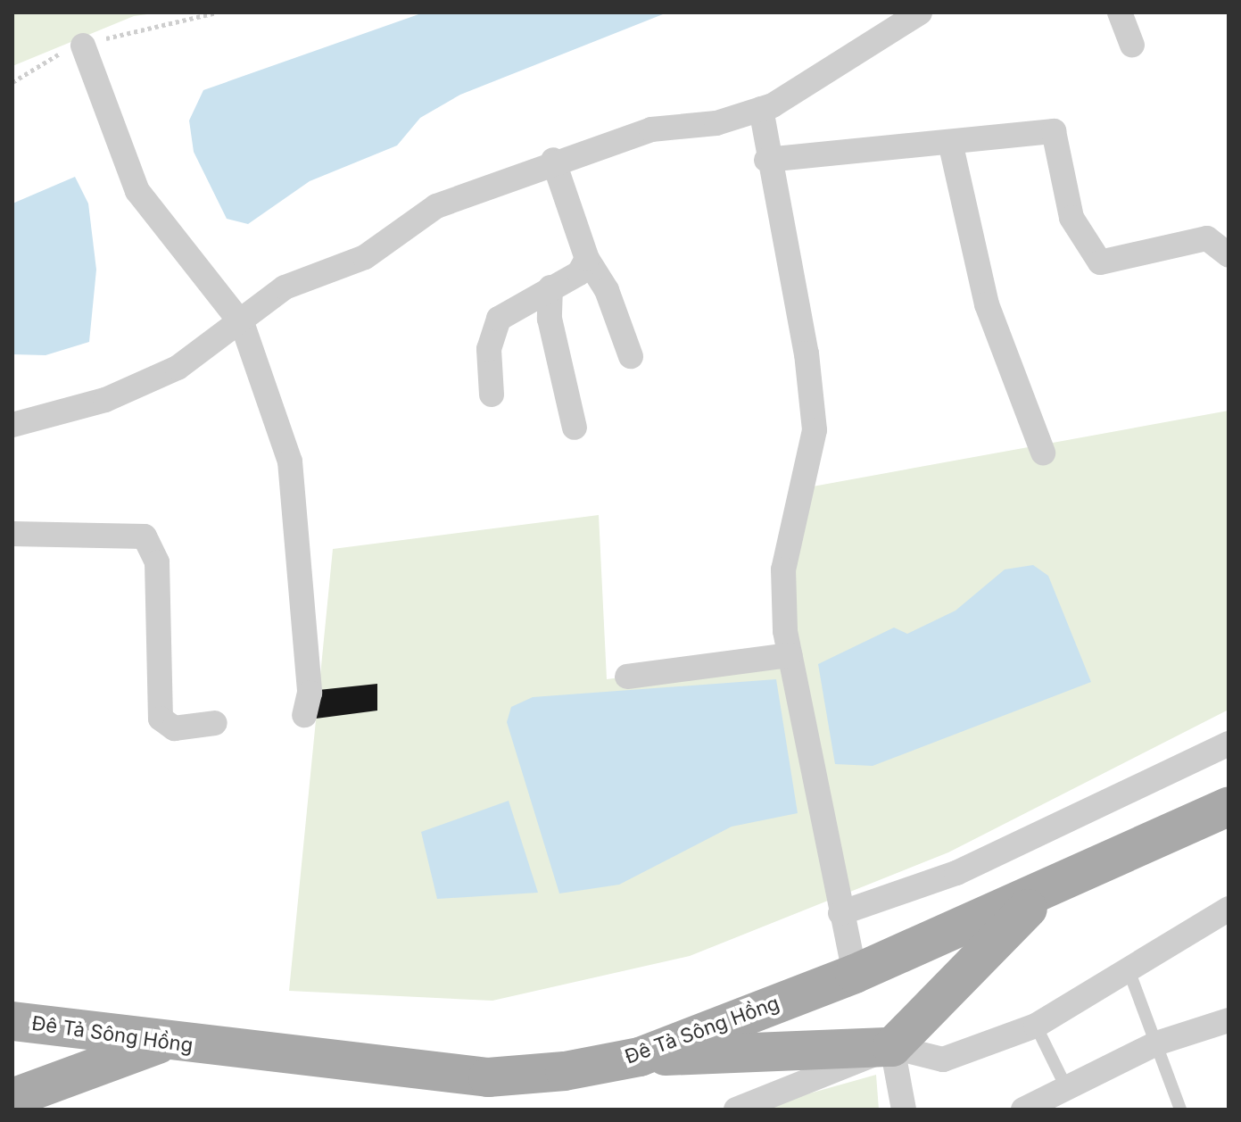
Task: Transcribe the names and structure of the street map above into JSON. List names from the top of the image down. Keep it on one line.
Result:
{"streets":{"main road":["Đê Tả Sông Hồng"]}}
